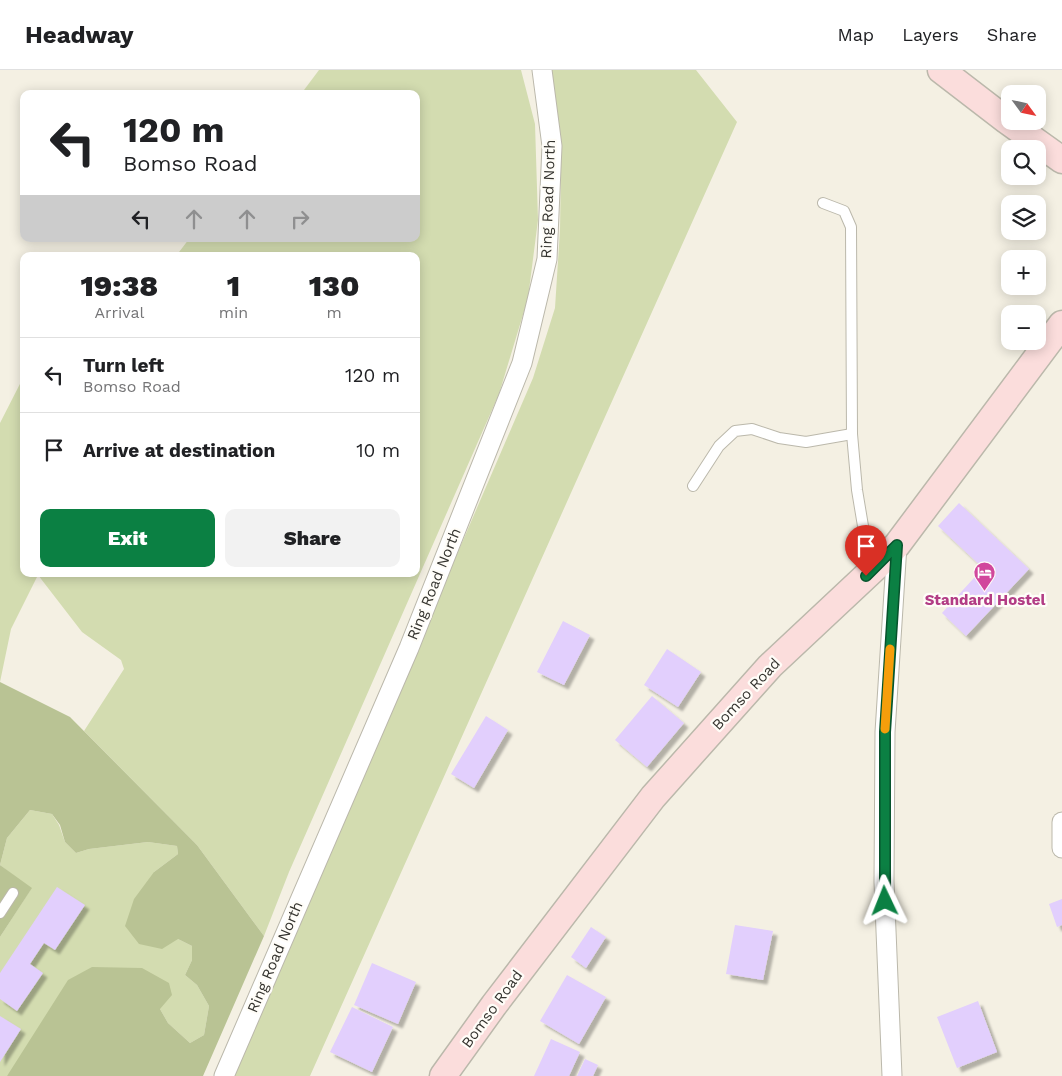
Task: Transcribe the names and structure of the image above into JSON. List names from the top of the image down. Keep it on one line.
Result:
{"streets":{"street":["Ring Road North","Bomso Road"]},"places":{"hotel":["Standard Hostel"]},"north":"bottom right","page":{"header":"Headway","nav":["Map","Layers","Share"],"map_buttons":["+","−"],"turn":["120 m","Bomso Road"],"eta":["19:38","Arrival","1","min","130","m"],"list":[{"name":"Turn left","note":"Bomso Road","value":"120 m"},{"name":"Arrive at destination","value":"10 m"}],"buttons":["Exit","Share"]}}
